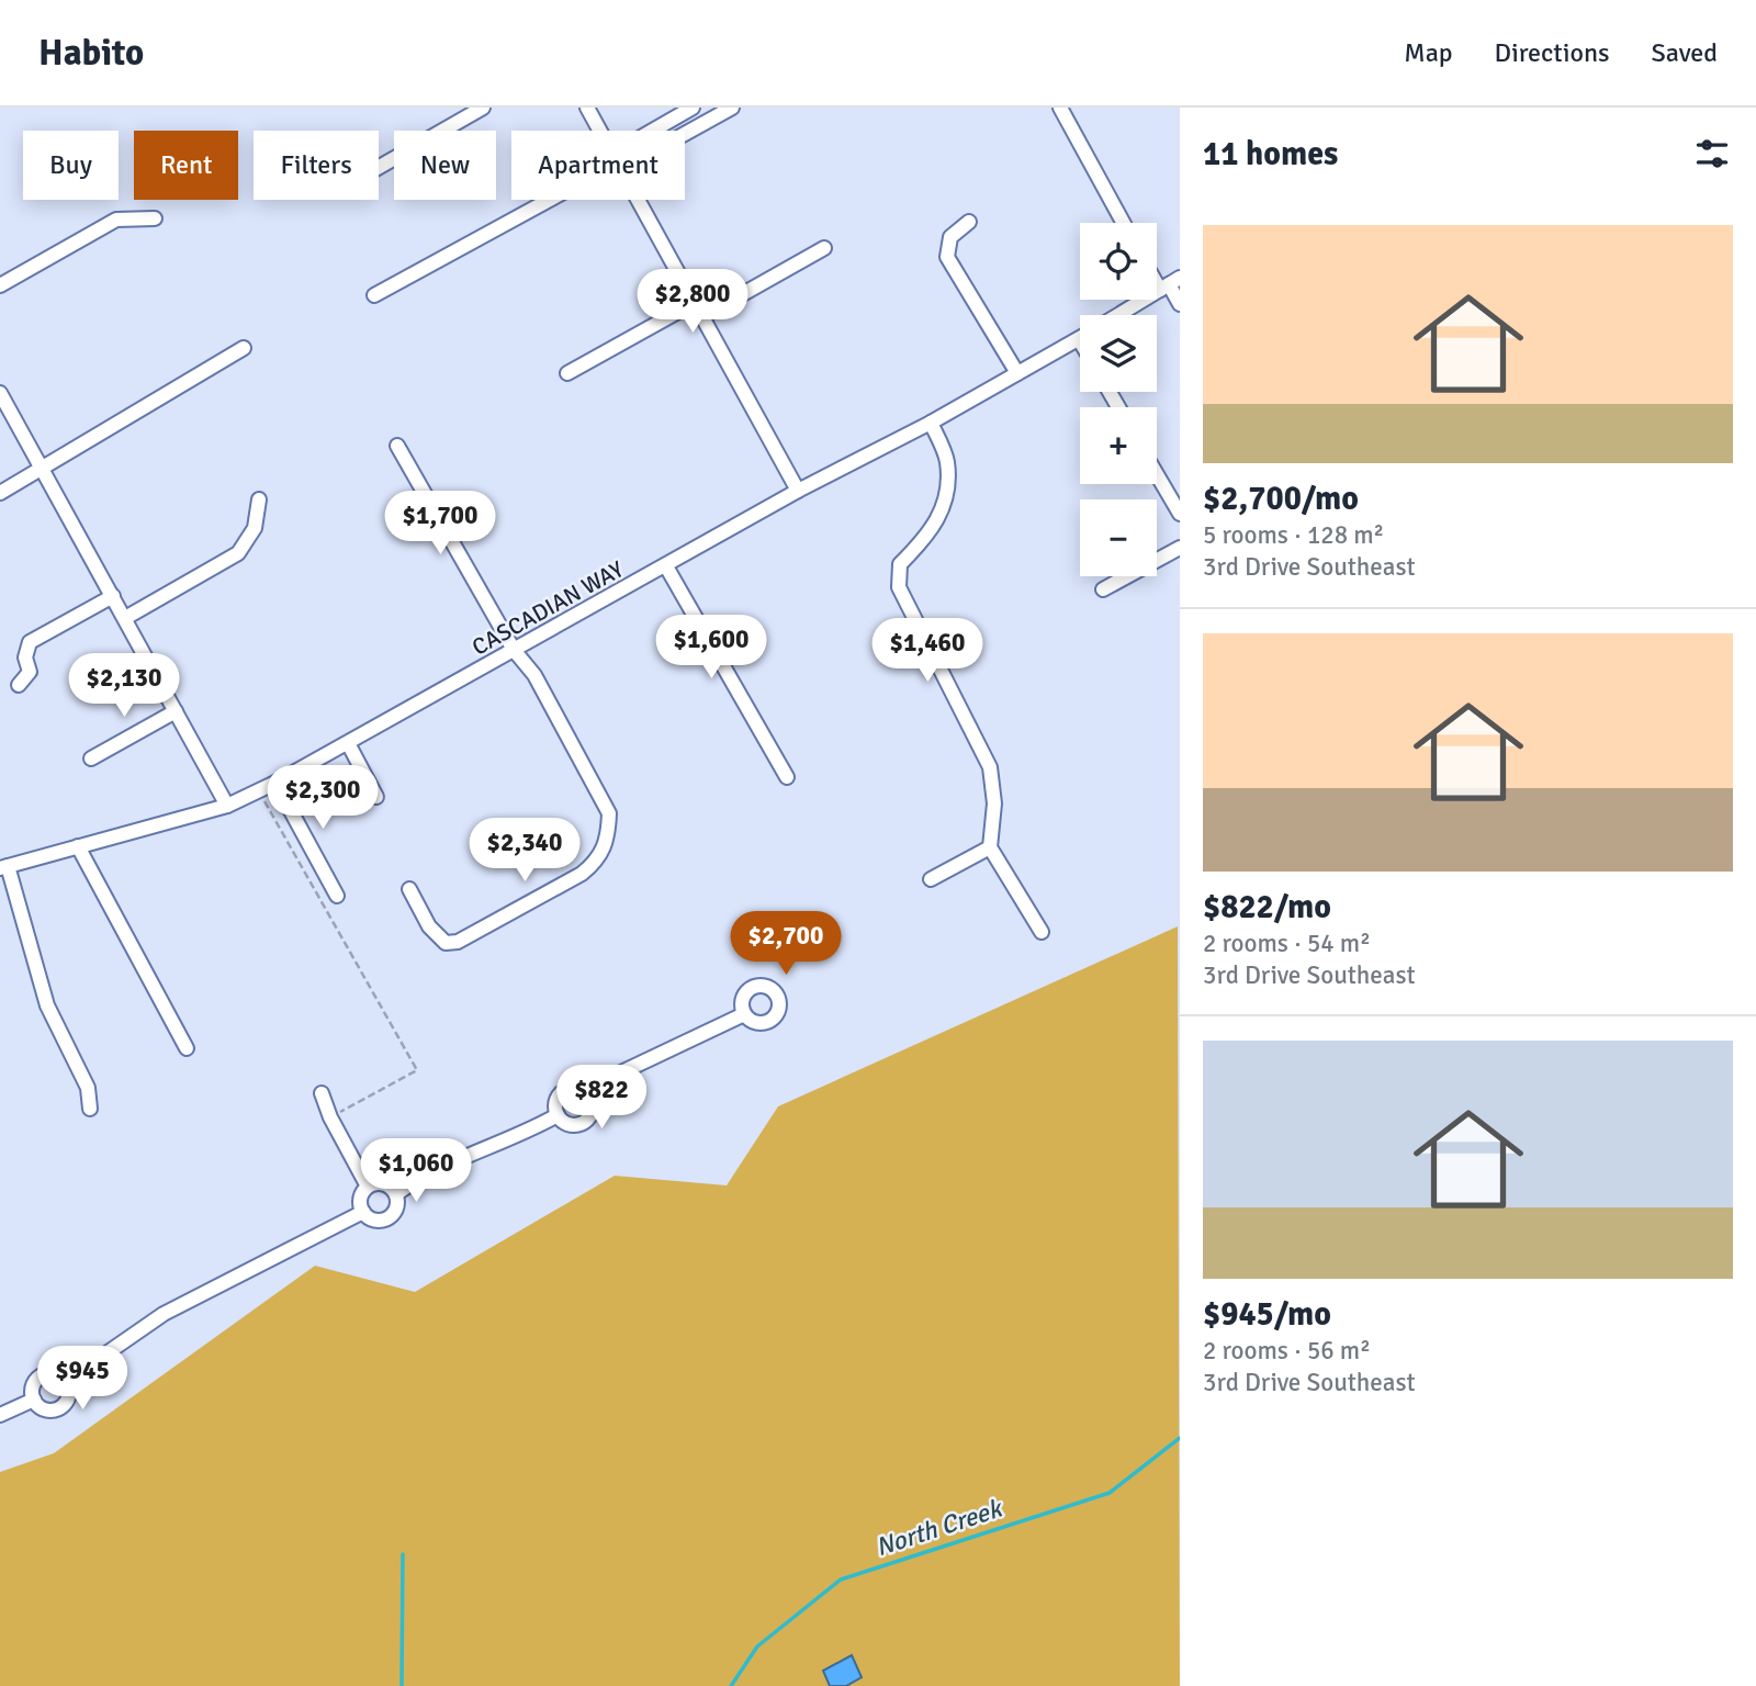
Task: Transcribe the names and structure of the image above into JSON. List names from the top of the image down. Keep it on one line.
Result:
{"streets":{"street":["CASCADIAN WAY"]},"water":["North Creek"],"page":{"header":"Habito","nav":["Map","Directions","Saved"],"heading":"11 homes","chip":["Buy","Rent","Filters","New","Apartment"],"list":[{"name":"$2,700/mo","note":"5 rooms · 128 m² · 3rd Drive Southeast"},{"name":"$822/mo","note":"2 rooms · 54 m² · 3rd Drive Southeast"},{"name":"$945/mo","note":"2 rooms · 56 m² · 3rd Drive Southeast"}],"map_buttons":["+","−"],"price":["$2,800","$1,700","$1,600","$1,460","$2,130","$2,300","$2,340","$2,700","$822","$1,060","$945"]}}
